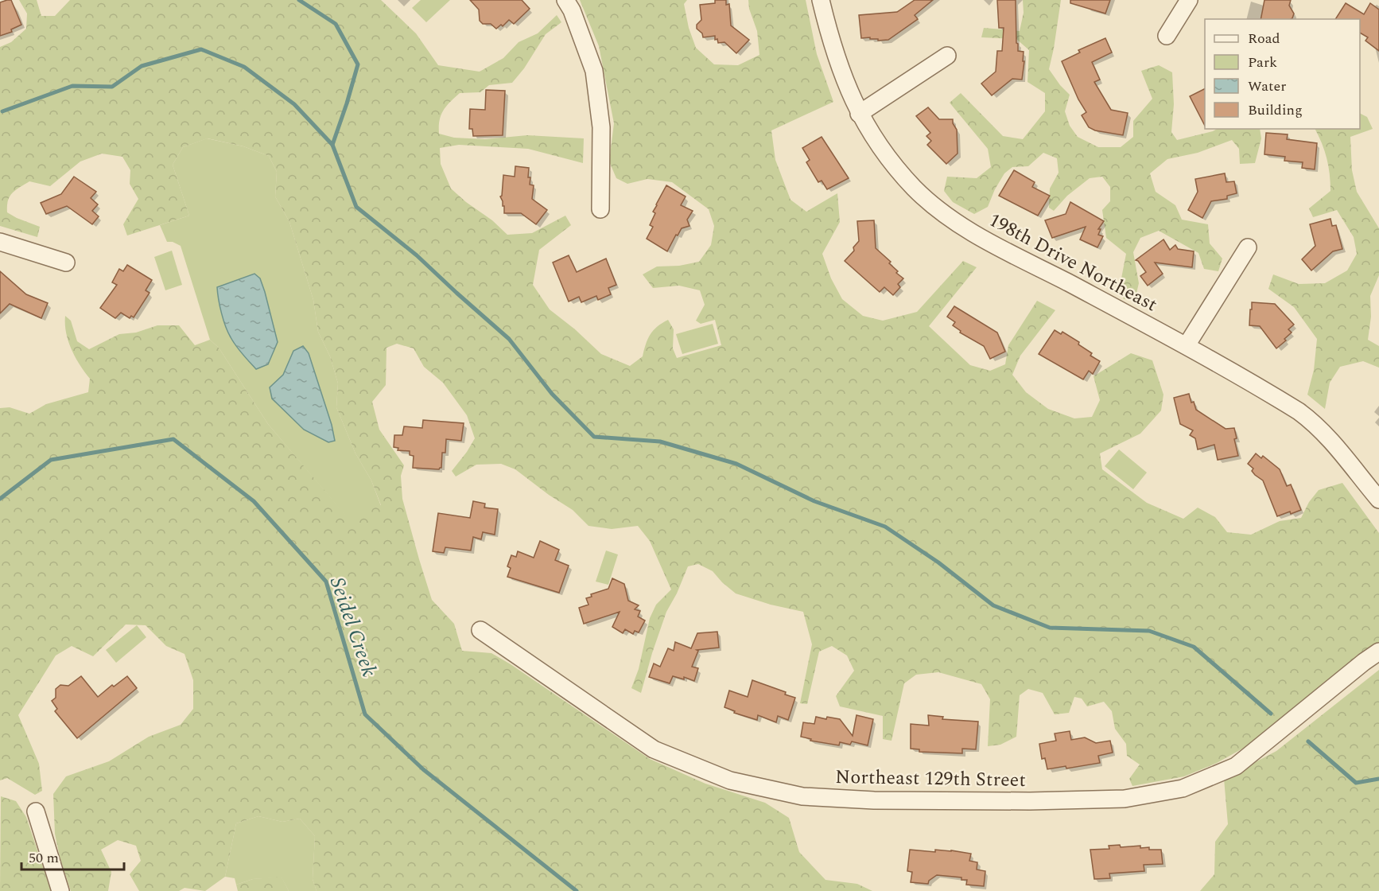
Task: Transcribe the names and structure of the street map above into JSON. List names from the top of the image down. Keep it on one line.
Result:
{"streets":{"street":["198th Drive Northeast","Northeast 129th Street"]},"water":["Seidel Creek"],"legend":["Road","Park","Water","Building"],"scale_bar":"50 m"}
